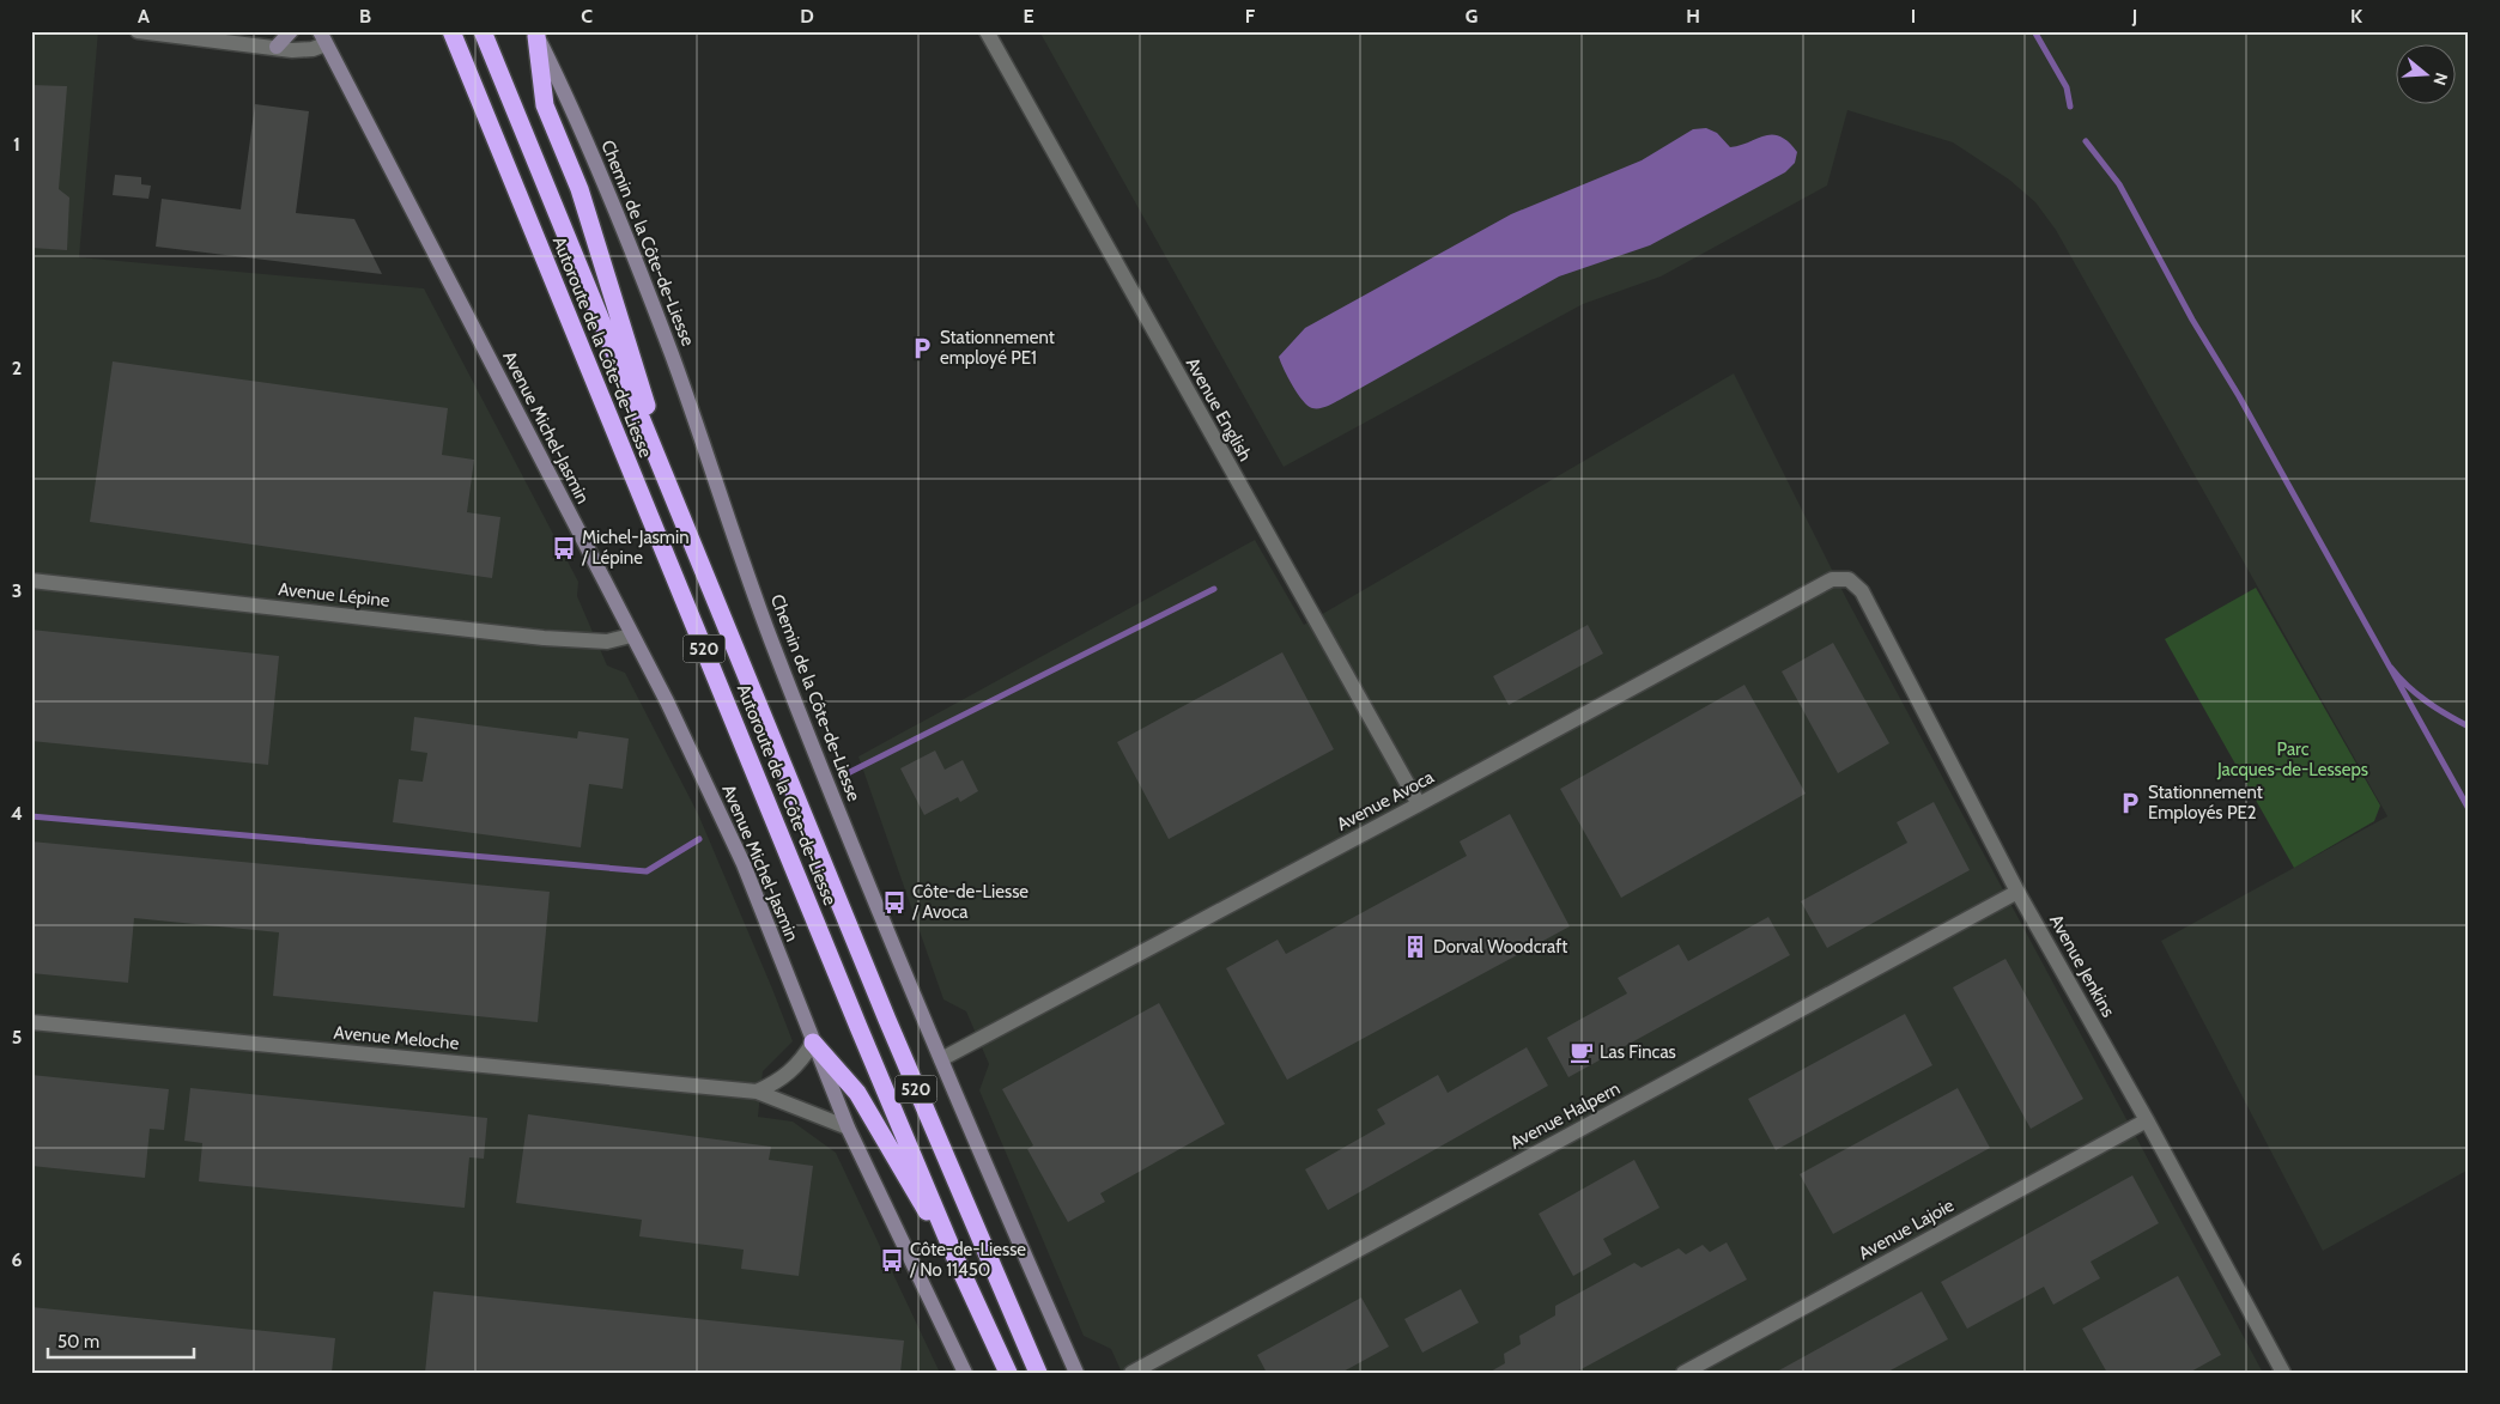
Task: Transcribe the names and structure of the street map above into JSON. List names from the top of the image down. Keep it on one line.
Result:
{"streets":{"highway":["Autoroute de la Côte-de-Liesse","520"],"main road":["Chemin de la Côte-de-Liesse","Avenue Michel-Jasmin"],"street":["Avenue English","Avenue Lépine","Avenue Avoca","Avenue Jenkins","Avenue Meloche","Avenue Halpern","Avenue Lajoie"]},"crossings":[["Chemin de la Côte-de-Liesse","Avenue Avoca"],["Avenue English","Avenue Avoca"],["Avenue Michel-Jasmin","Avenue Lépine"],["Avenue Michel-Jasmin","Avenue Meloche"],["Avenue Avoca","Avenue Jenkins"],["Avenue Jenkins","Avenue Halpern"],["Avenue Jenkins","Avenue Lajoie"]],"parks":["Parc Jacques-de-Lesseps"],"places":{"parking":["Stationnement employé PE1","Stationnement Employés PE2"],"bus stop":["Michel-Jasmin / Lépine","Côte-de-Liesse / Avoca","Côte-de-Liesse / No 11450"],"building":["Dorval Woodcraft"],"cafe":["Las Fincas"]},"scale_bar":"50 m","north":"right","grid":{"columns":["A","B","C","D","E","F","G","H","I","J","K"],"rows":["1","2","3","4","5","6"]}}
